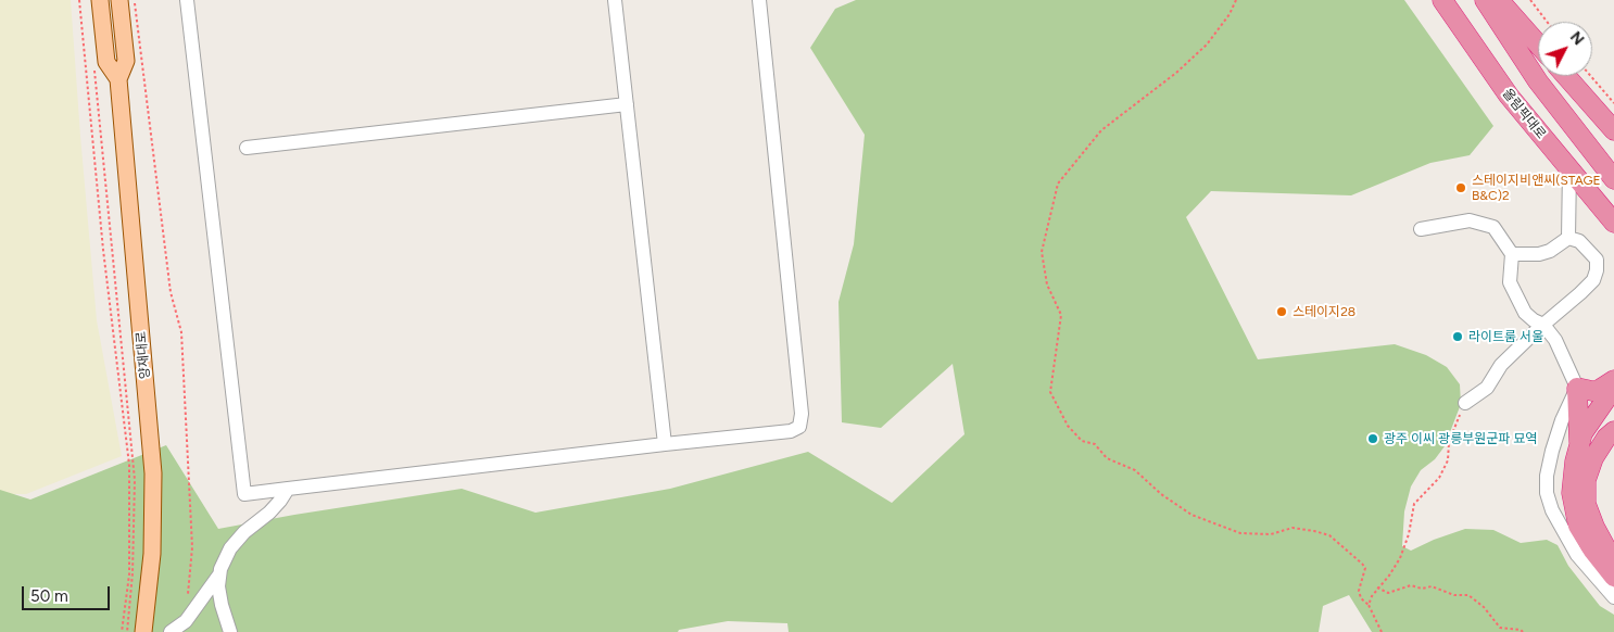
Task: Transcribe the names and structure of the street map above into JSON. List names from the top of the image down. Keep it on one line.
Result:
{"streets":{"highway":["올림픽대로"],"main road":["양재대로"]},"places":["스테이지비앤씨(STAGE B&C)2","스테이지28","라이트룸 서울","광주 이씨 광릉부원군파 묘역"],"scale_bar":"50 m","north":"top right"}
